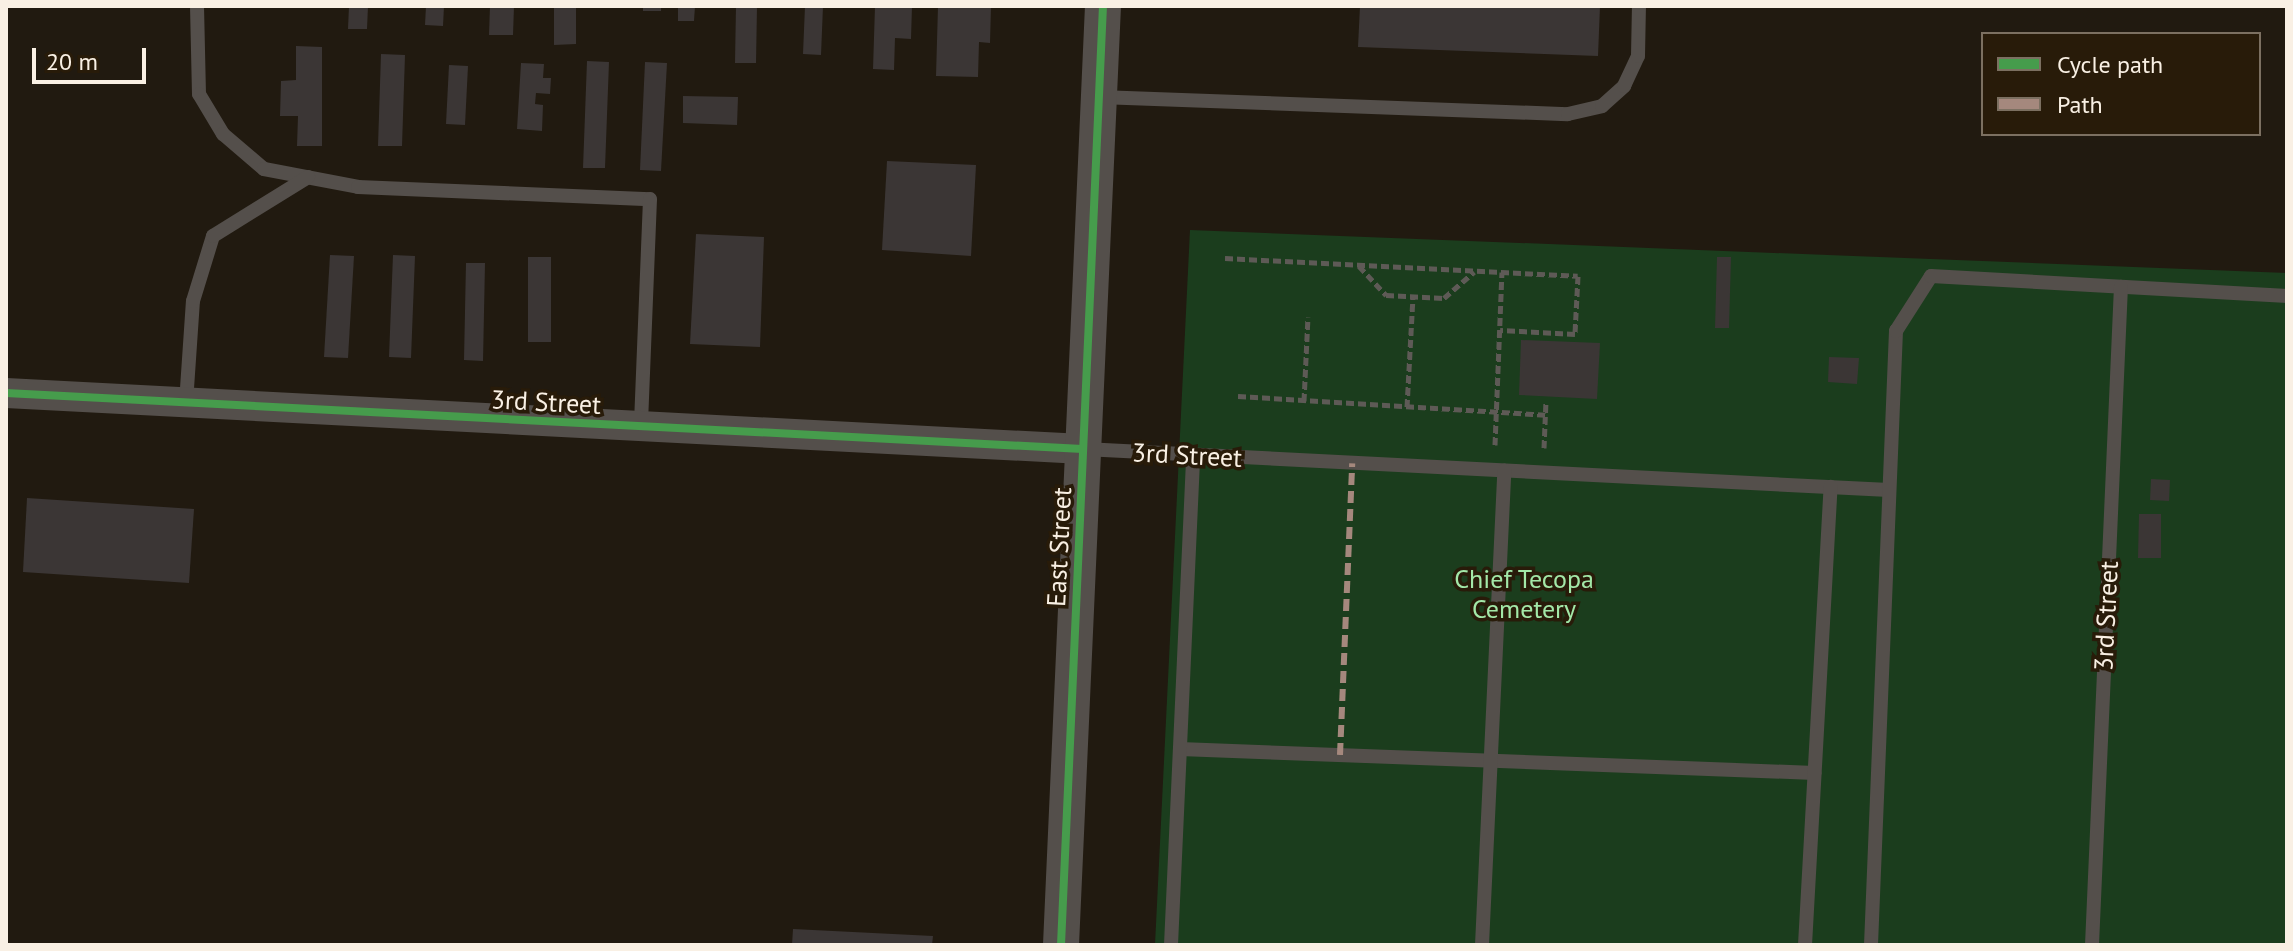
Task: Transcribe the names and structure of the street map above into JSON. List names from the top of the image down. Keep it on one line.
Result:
{"streets":{"street":["3rd Street","East Street"]},"crossings":[["3rd Street","East Street"]],"parks":["Chief Tecopa Cemetery"],"legend":["Cycle path","Path"],"scale_bar":"20 m"}
